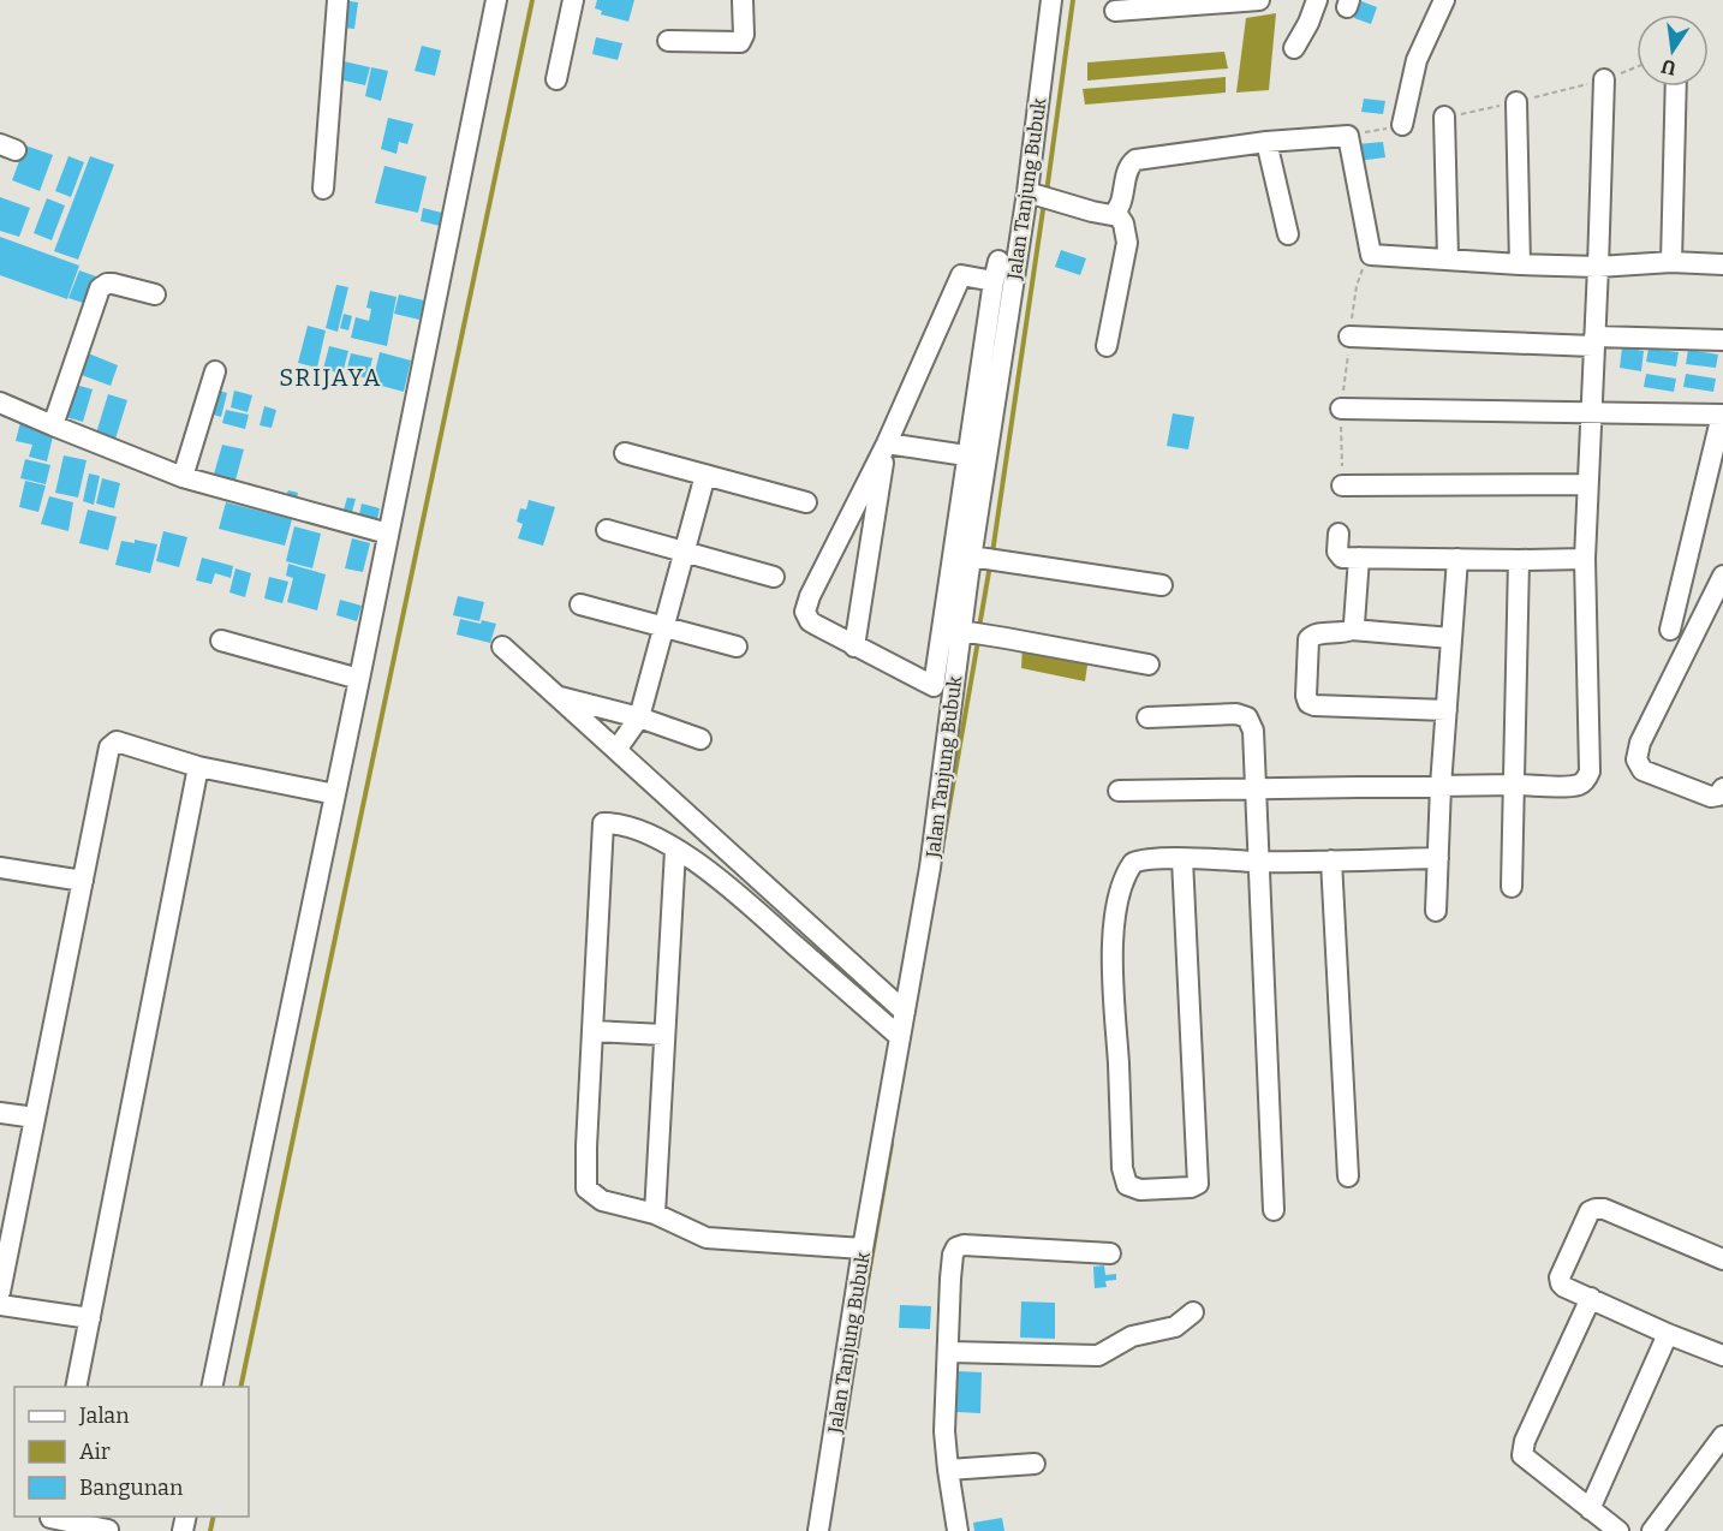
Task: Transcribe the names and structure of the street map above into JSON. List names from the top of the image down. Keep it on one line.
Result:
{"streets":{"street":["Jalan Tanjung Bubuk"]},"districts":["SRIJAYA"],"legend":["Jalan","Air","Bangunan"],"north":"bottom"}
